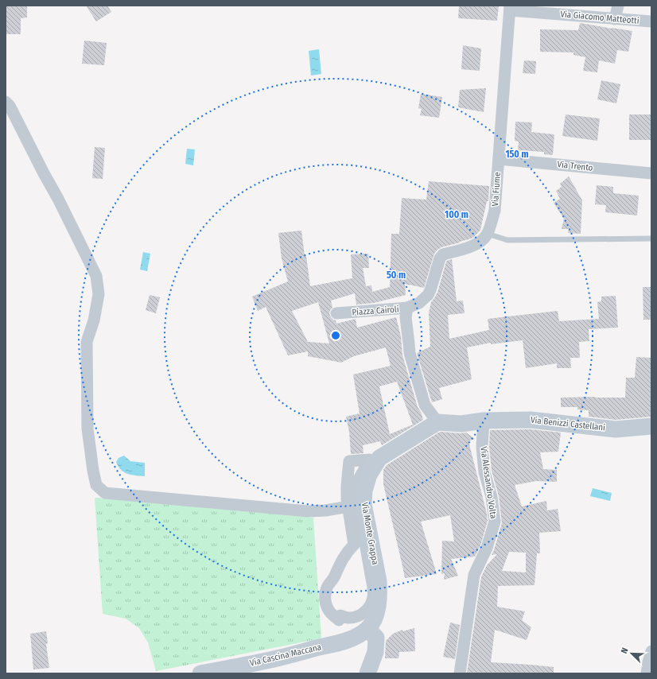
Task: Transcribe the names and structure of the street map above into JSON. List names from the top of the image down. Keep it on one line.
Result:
{"streets":{"street":["Via Giacomo Matteotti","Via Trento","Via Fiume","Piazza Cairoli","Via Benizzi Castellani","Via Alessandro Volta","Via Monte Grappa","Via Cascina Maccana"]},"crossings":[["Via Giacomo Matteotti","Via Fiume"],["Via Trento","Via Fiume"],["Via Fiume","Piazza Cairoli"],["Piazza Cairoli","Via Monte Grappa"],["Via Benizzi Castellani","Via Alessandro Volta"],["Via Monte Grappa","Via Cascina Maccana"]],"north":"top left","rings":["150 m","100 m","50 m"]}
